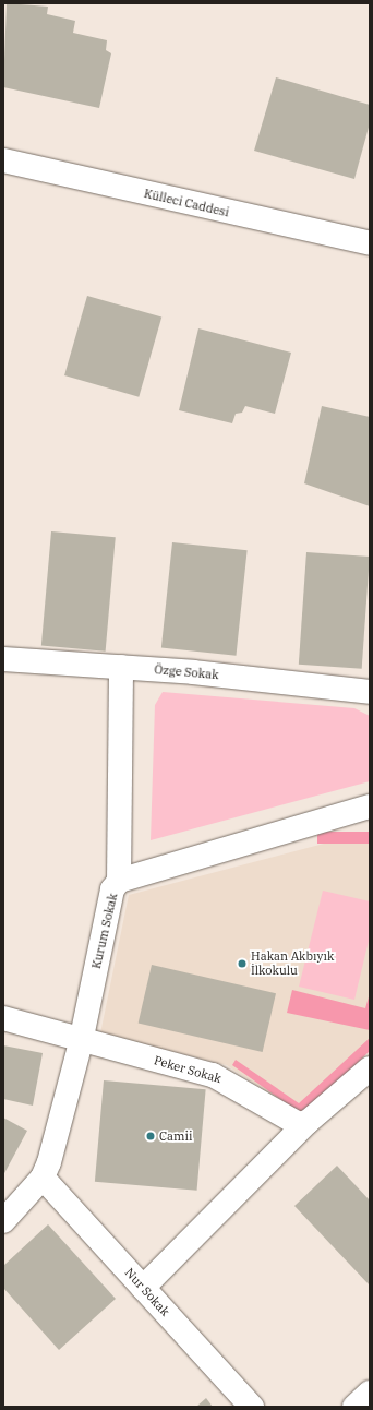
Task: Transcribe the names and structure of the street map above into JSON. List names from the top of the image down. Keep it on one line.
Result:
{"streets":{"street":["Külleci Caddesi","Özge Sokak","Kurum Sokak","Peker Sokak","Nur Sokak"]},"crossings":[["Kurum Sokak","Peker Sokak"],["Kurum Sokak","Nur Sokak"]],"places":["Hakan Akbıyık İlkokulu","Camii"]}
